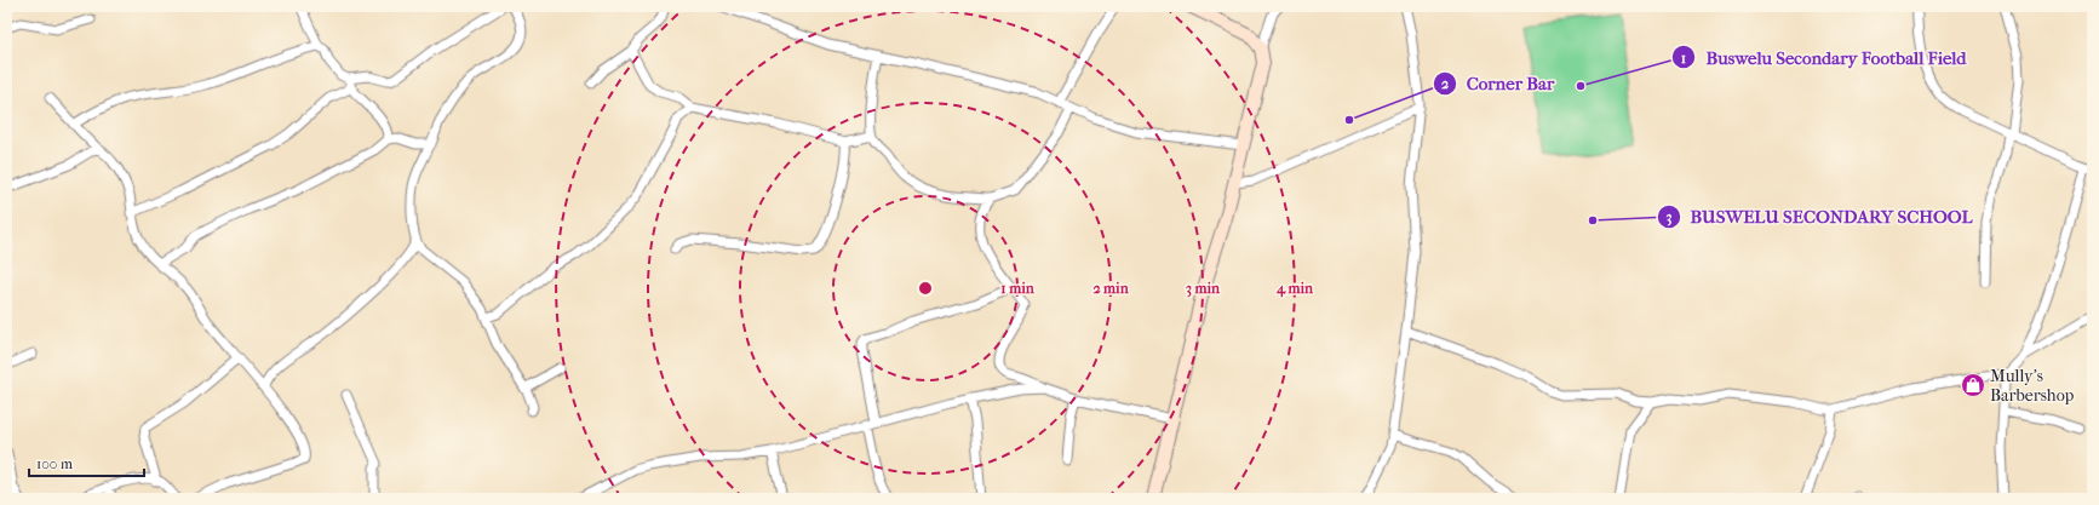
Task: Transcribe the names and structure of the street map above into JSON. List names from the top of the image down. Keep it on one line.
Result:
{"places":{"other":["Buswelu Secondary Football Field","Corner Bar","BUSWELU SECONDARY SCHOOL"],"shop":["Mully's Barbershop"]},"scale_bar":"100 m","rings":["1 min","2 min","3 min","4 min"]}
